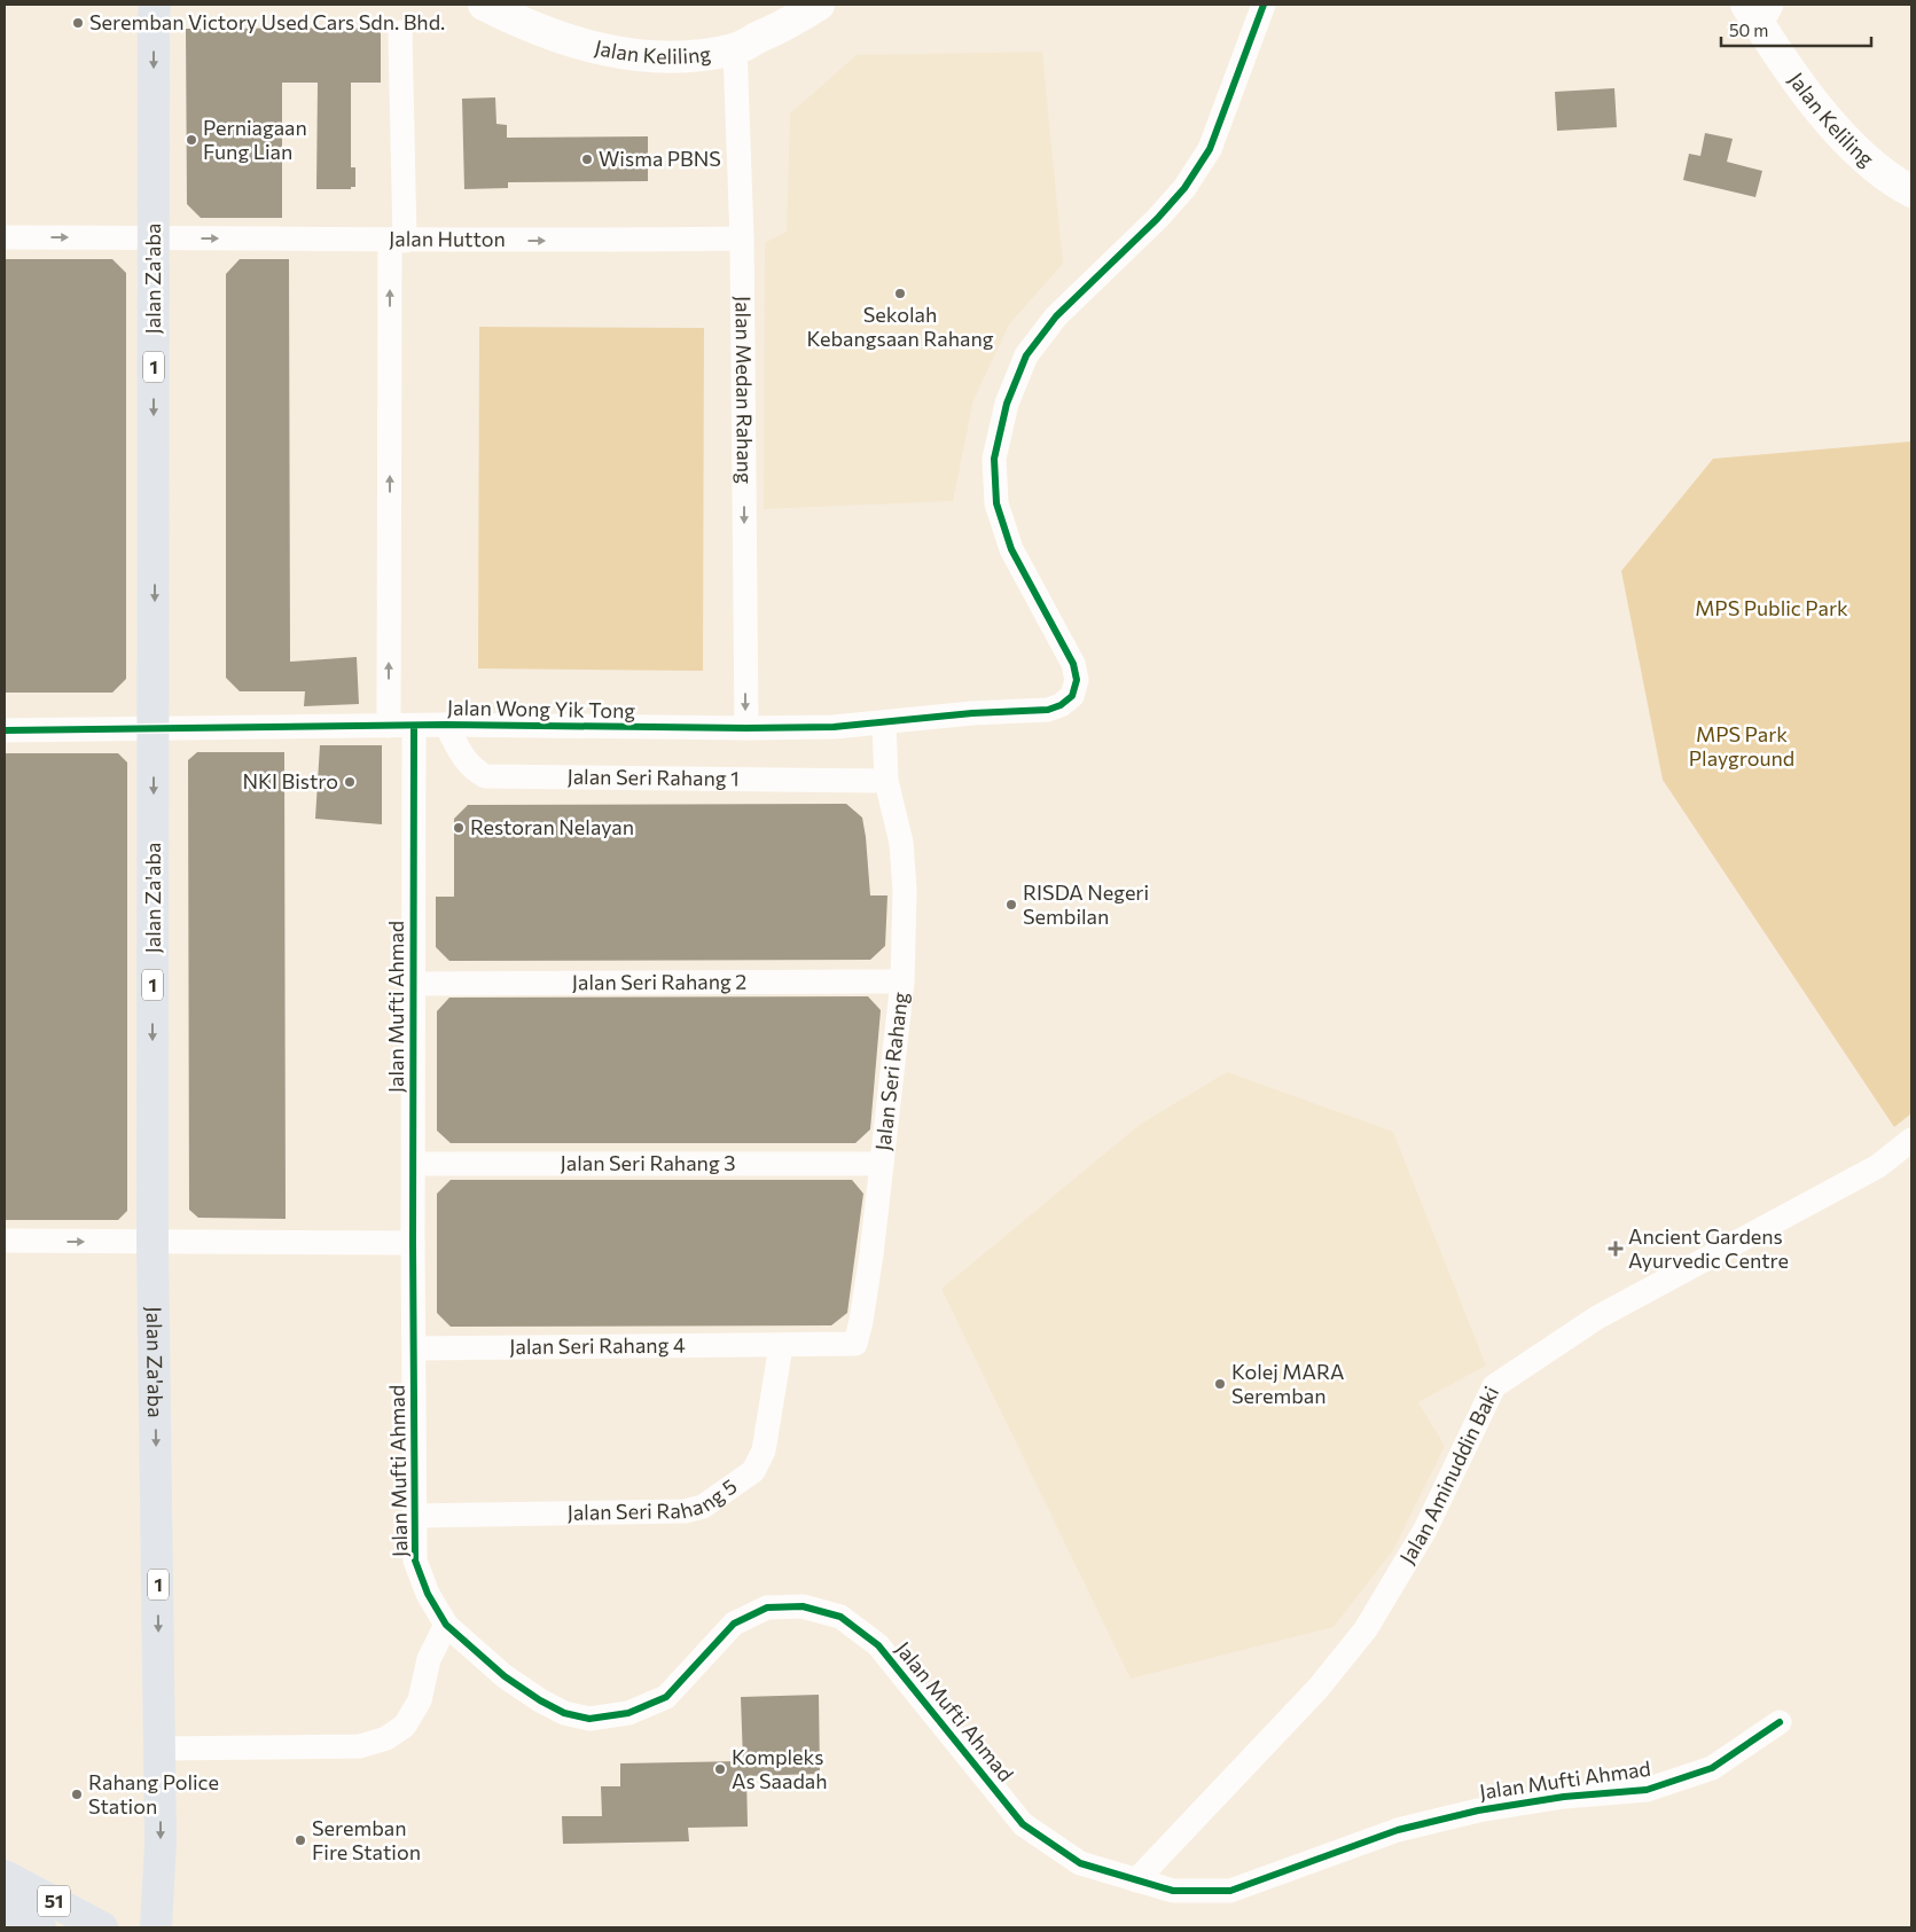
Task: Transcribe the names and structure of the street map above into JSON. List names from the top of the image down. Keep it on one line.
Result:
{"streets":{"highway":["Jalan Za'aba","1","51"],"street":["Jalan Keliling","Jalan Hutton","Jalan Medan Rahang","Jalan Wong Yik Tong","Jalan Seri Rahang 1","Jalan Seri Rahang 2","Jalan Mufti Ahmad","Jalan Seri Rahang","Jalan Seri Rahang 3","Jalan Seri Rahang 4","Jalan Aminuddin Baki","Jalan Seri Rahang 5"]},"crossings":[["Jalan Keliling","Jalan Medan Rahang"],["Jalan Hutton","Jalan Za'aba"],["Jalan Hutton","Jalan Medan Rahang"],["Jalan Za'aba","Jalan Wong Yik Tong"],["Jalan Medan Rahang","Jalan Wong Yik Tong"],["Jalan Wong Yik Tong","Jalan Seri Rahang 1"],["Jalan Wong Yik Tong","Jalan Mufti Ahmad"],["Jalan Wong Yik Tong","Jalan Seri Rahang"],["Jalan Seri Rahang 1","Jalan Seri Rahang"],["Jalan Seri Rahang 2","Jalan Mufti Ahmad"],["Jalan Seri Rahang 2","Jalan Seri Rahang"],["Jalan Mufti Ahmad","Jalan Seri Rahang 3"],["Jalan Mufti Ahmad","Jalan Seri Rahang 4"],["Jalan Mufti Ahmad","Jalan Aminuddin Baki"],["Jalan Mufti Ahmad","Jalan Seri Rahang 5"],["Jalan Seri Rahang","Jalan Seri Rahang 3"],["Jalan Seri Rahang","Jalan Seri Rahang 4"],["Jalan Seri Rahang","Jalan Seri Rahang 5"],["Jalan Seri Rahang 4","Jalan Seri Rahang 5"]],"one_way":["Jalan Hutton","Jalan Za'aba","Jalan Medan Rahang"],"parks":["MPS Public Park","MPS Park Playground"],"places":{"other":["Seremban Victory Used Cars Sdn. Bhd.","Perniagaan Fung Lian","Wisma PBNS","Sekolah Kebangsaan Rahang","NKI Bistro","Restoran Nelayan","RISDA Negeri Sembilan","Kolej MARA Seremban","Kompleks As Saadah","Rahang Police Station","Seremban Fire Station"],"health":["Ancient Gardens Ayurvedic Centre"]},"scale_bar":"50 m"}
